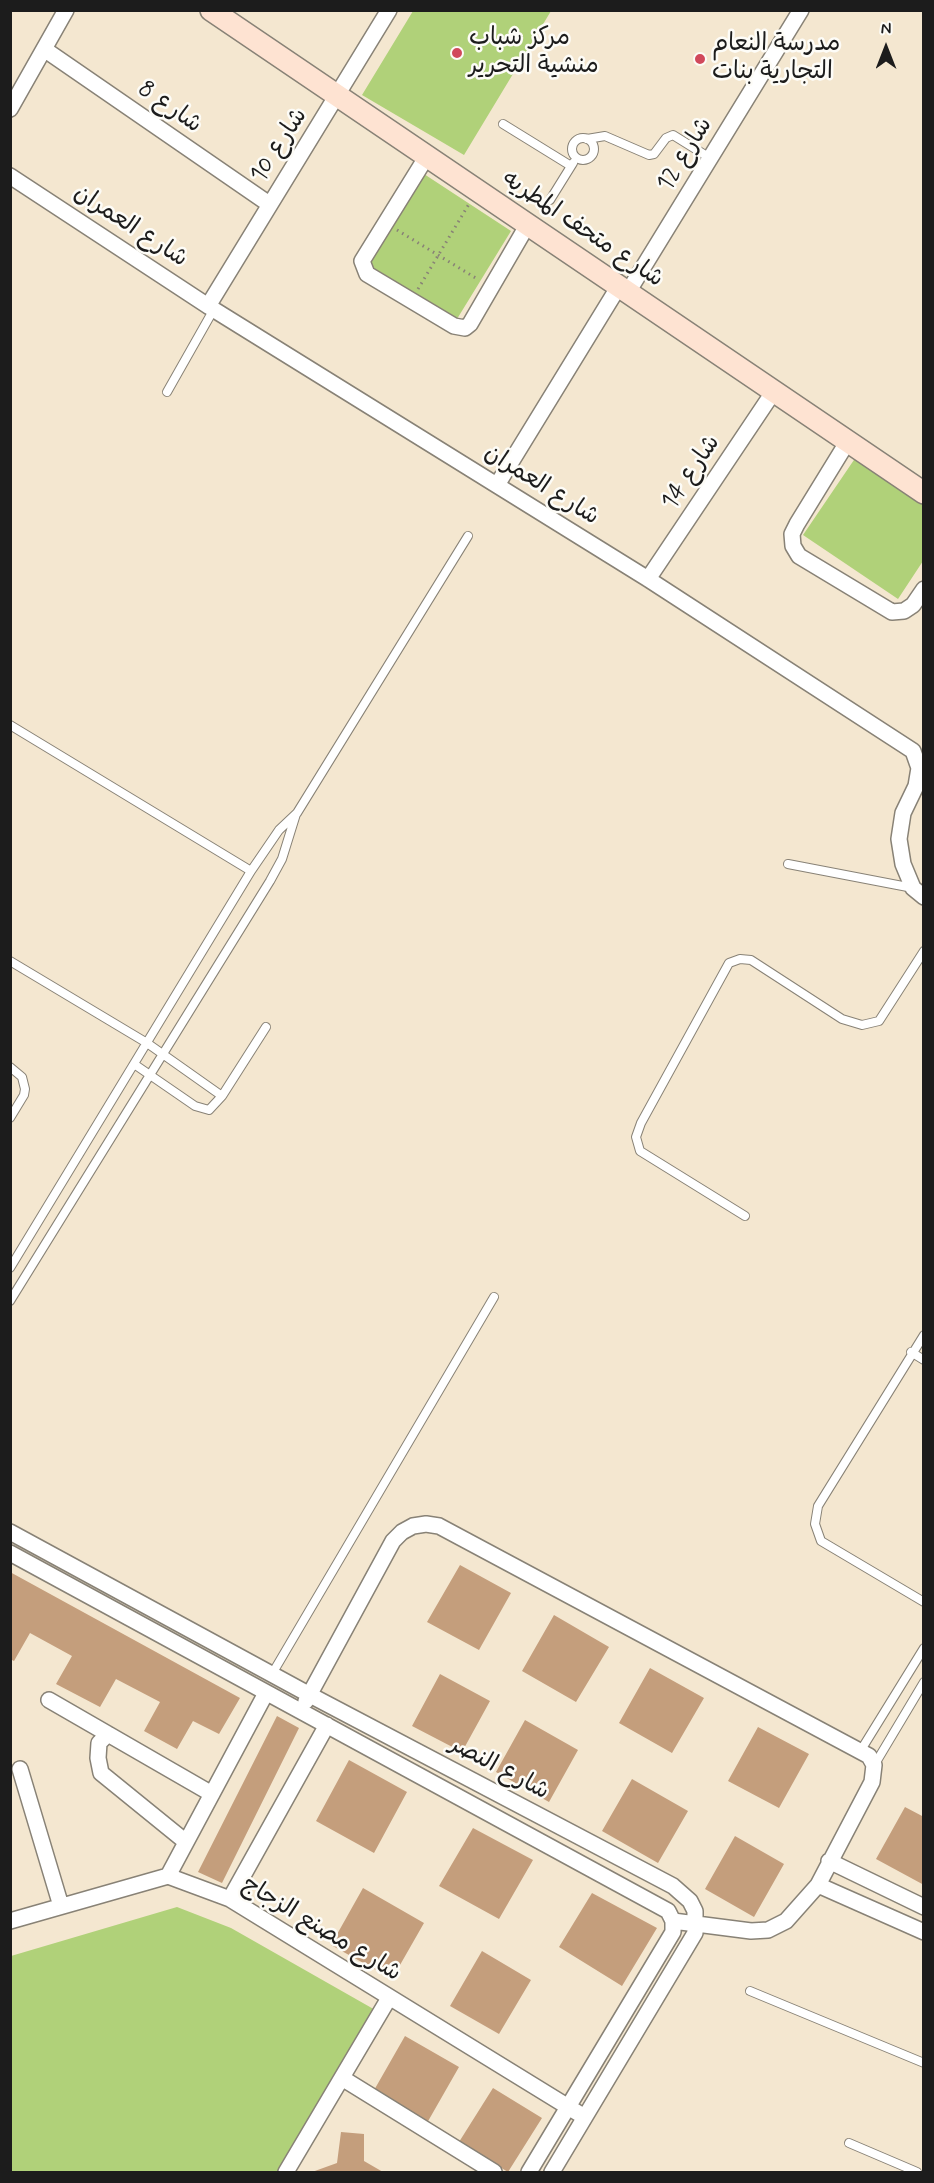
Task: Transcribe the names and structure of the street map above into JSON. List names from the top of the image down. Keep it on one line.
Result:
{"streets":{"street":["شارع 8","شارع 10","شارع 12","شارع العمران","شارع متحف المطريه","شارع 14","شارع النصر","شارع مصنع الزجاج"]},"crossings":[["شارع 8","شارع 10"],["شارع 10","شارع العمران"],["شارع 10","شارع متحف المطريه"],["شارع 12","شارع العمران"],["شارع 12","شارع متحف المطريه"],["شارع العمران","شارع 14"],["شارع متحف المطريه","شارع 14"]],"places":["مركز شباب منشية التحرير","مدرسة النعام التجارية بنات"],"north":"top"}
